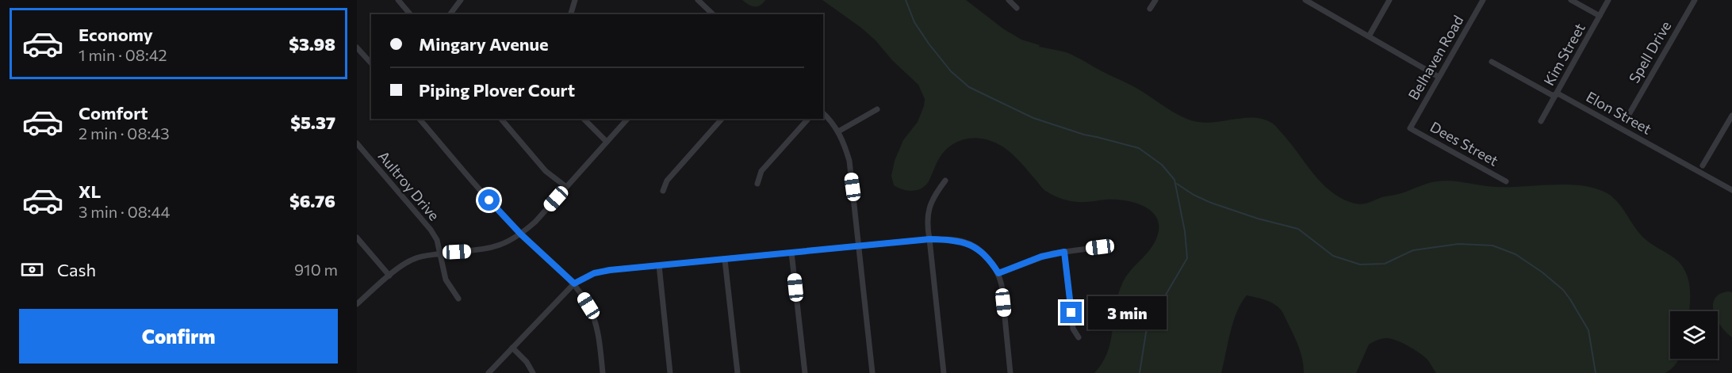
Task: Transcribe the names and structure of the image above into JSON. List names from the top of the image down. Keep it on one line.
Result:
{"streets":{"street":["Spell Drive","Kim Street","Belhaven Road","Elon Street","Dees Street","Aultroy Drive"]},"crossings":[["Kim Street","Elon Street"],["Belhaven Road","Dees Street"]],"page":{"list":[{"name":"Economy","note":"1 min · 08:42","value":"$3.98"},{"name":"Comfort","note":"2 min · 08:43","value":"$5.37"},{"name":"XL","note":"3 min · 08:44","value":"$6.76"}],"banner":["Mingary Avenue","Piping Plover Court"],"pay":["Cash","910 m"],"bubble":"3 min","buttons":"Confirm"}}
